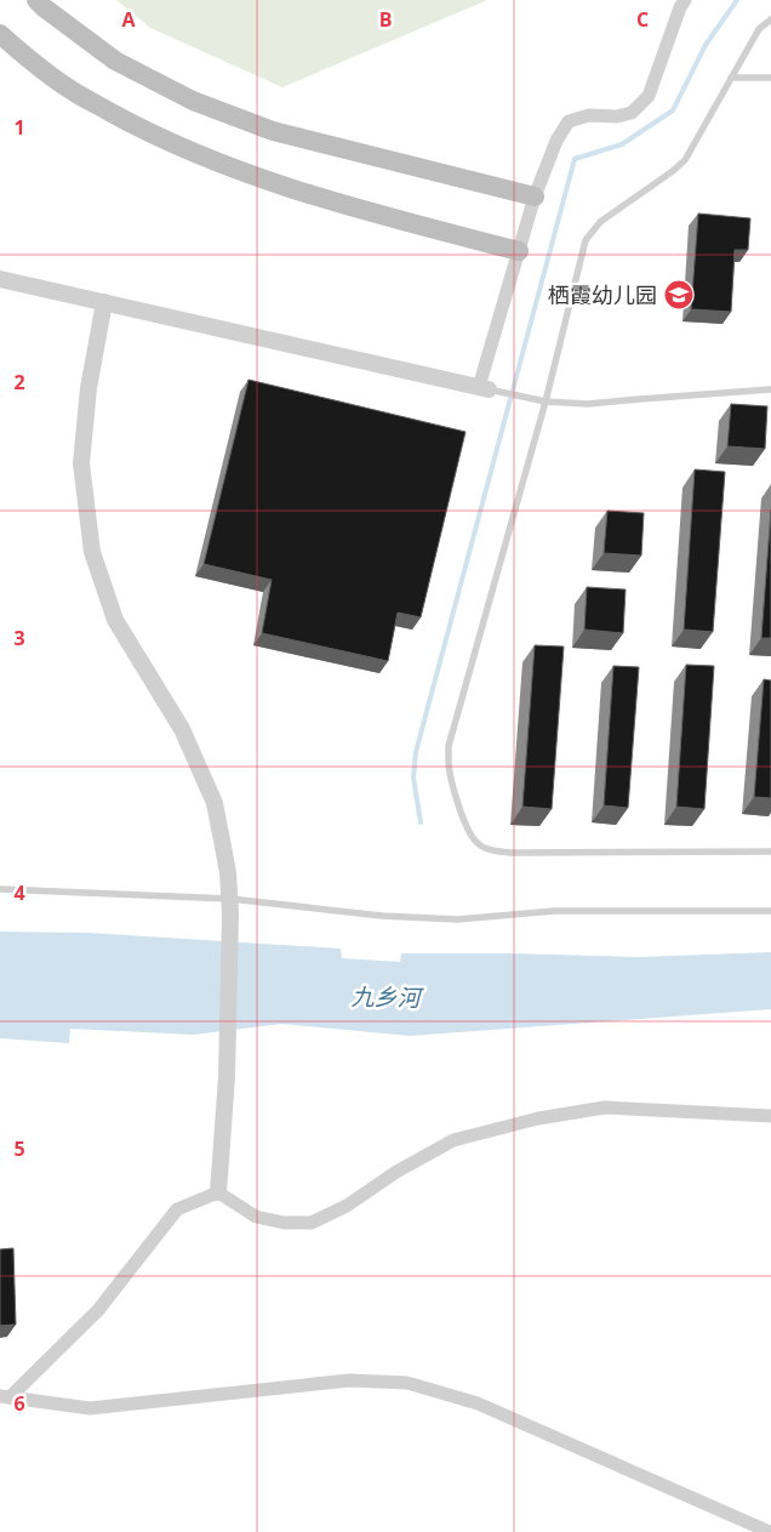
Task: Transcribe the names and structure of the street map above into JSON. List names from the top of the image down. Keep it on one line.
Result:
{"water":["九乡河"],"places":{"school or university":["栖霞幼儿园"]},"grid":{"columns":["A","B","C"],"rows":["1","2","3","4","5","6"]}}
